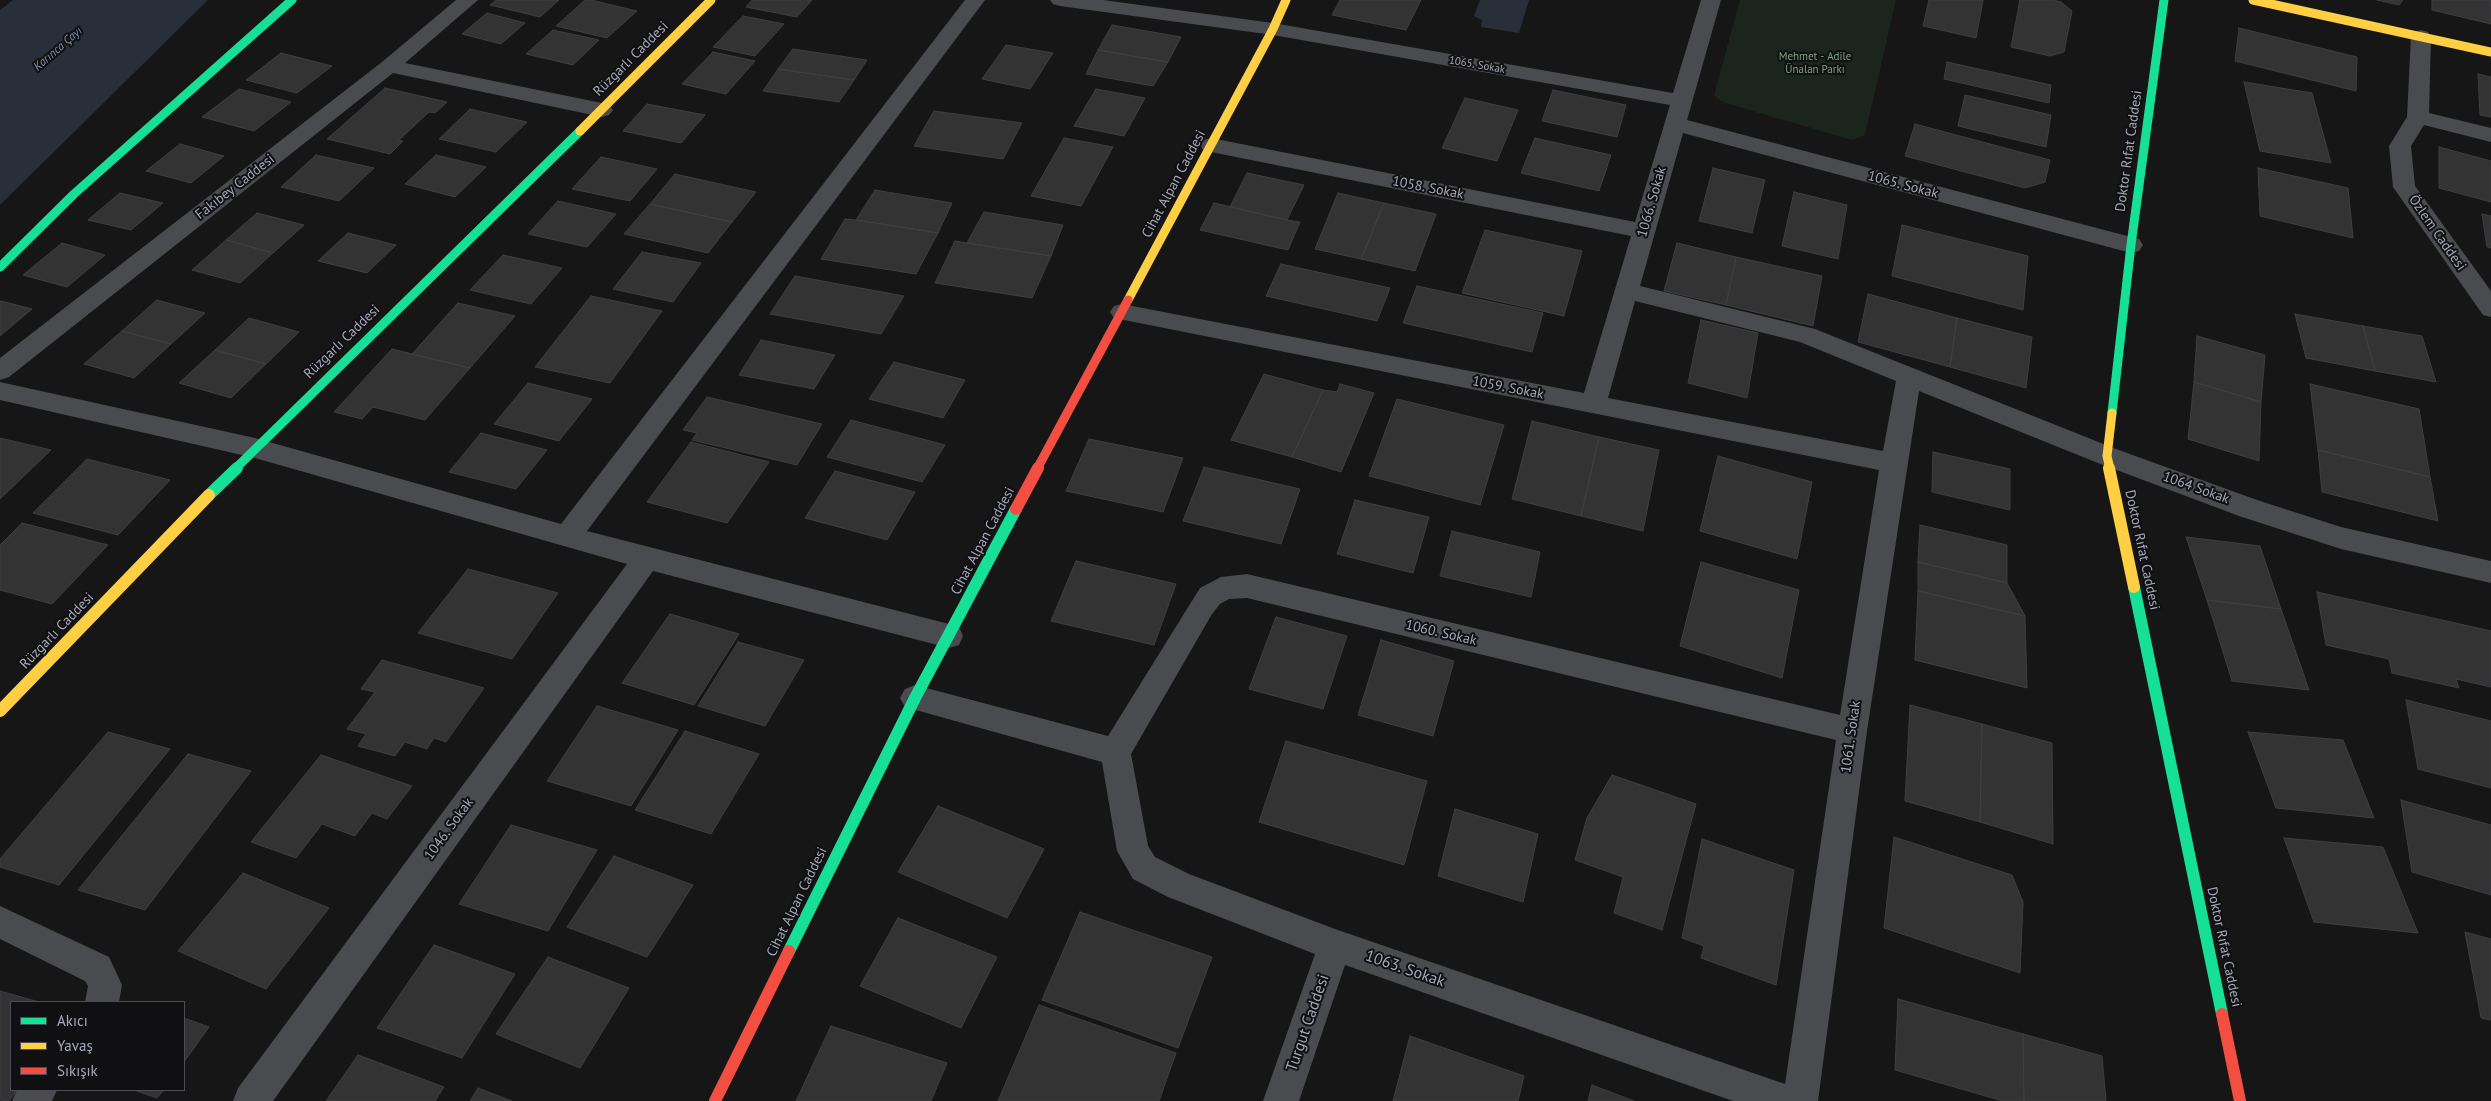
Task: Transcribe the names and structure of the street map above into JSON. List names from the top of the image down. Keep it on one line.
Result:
{"streets":{"street":["Rüzgarlı Caddesi","1065. Sokak","Doktor Rıfat Caddesi","Cihat Alpan Caddesi","Fakıbey Caddesi","1058. Sokak","1066. Sokak","Özlem Caddesi","1059. Sokak","1064 Sokak","1060. Sokak","1061. Sokak","1046. Sokak","1063. Sokak","Turgut Caddesi"]},"crossings":[["1065. Sokak","Doktor Rıfat Caddesi"],["1065. Sokak","Cihat Alpan Caddesi"],["1065. Sokak","1066. Sokak"],["Doktor Rıfat Caddesi","1064 Sokak"],["Cihat Alpan Caddesi","1058. Sokak"],["Cihat Alpan Caddesi","1059. Sokak"],["1058. Sokak","1066. Sokak"],["1066. Sokak","1059. Sokak"],["1066. Sokak","1064 Sokak"],["1059. Sokak","1061. Sokak"],["1064 Sokak","1061. Sokak"],["1060. Sokak","1061. Sokak"],["1060. Sokak","1063. Sokak"],["1063. Sokak","Turgut Caddesi"]],"water":["Karınca Çayı"],"parks":["Mehmet - Adile Ünalan Parkı"],"legend":["Akıcı","Yavaş","Sıkışık"]}
